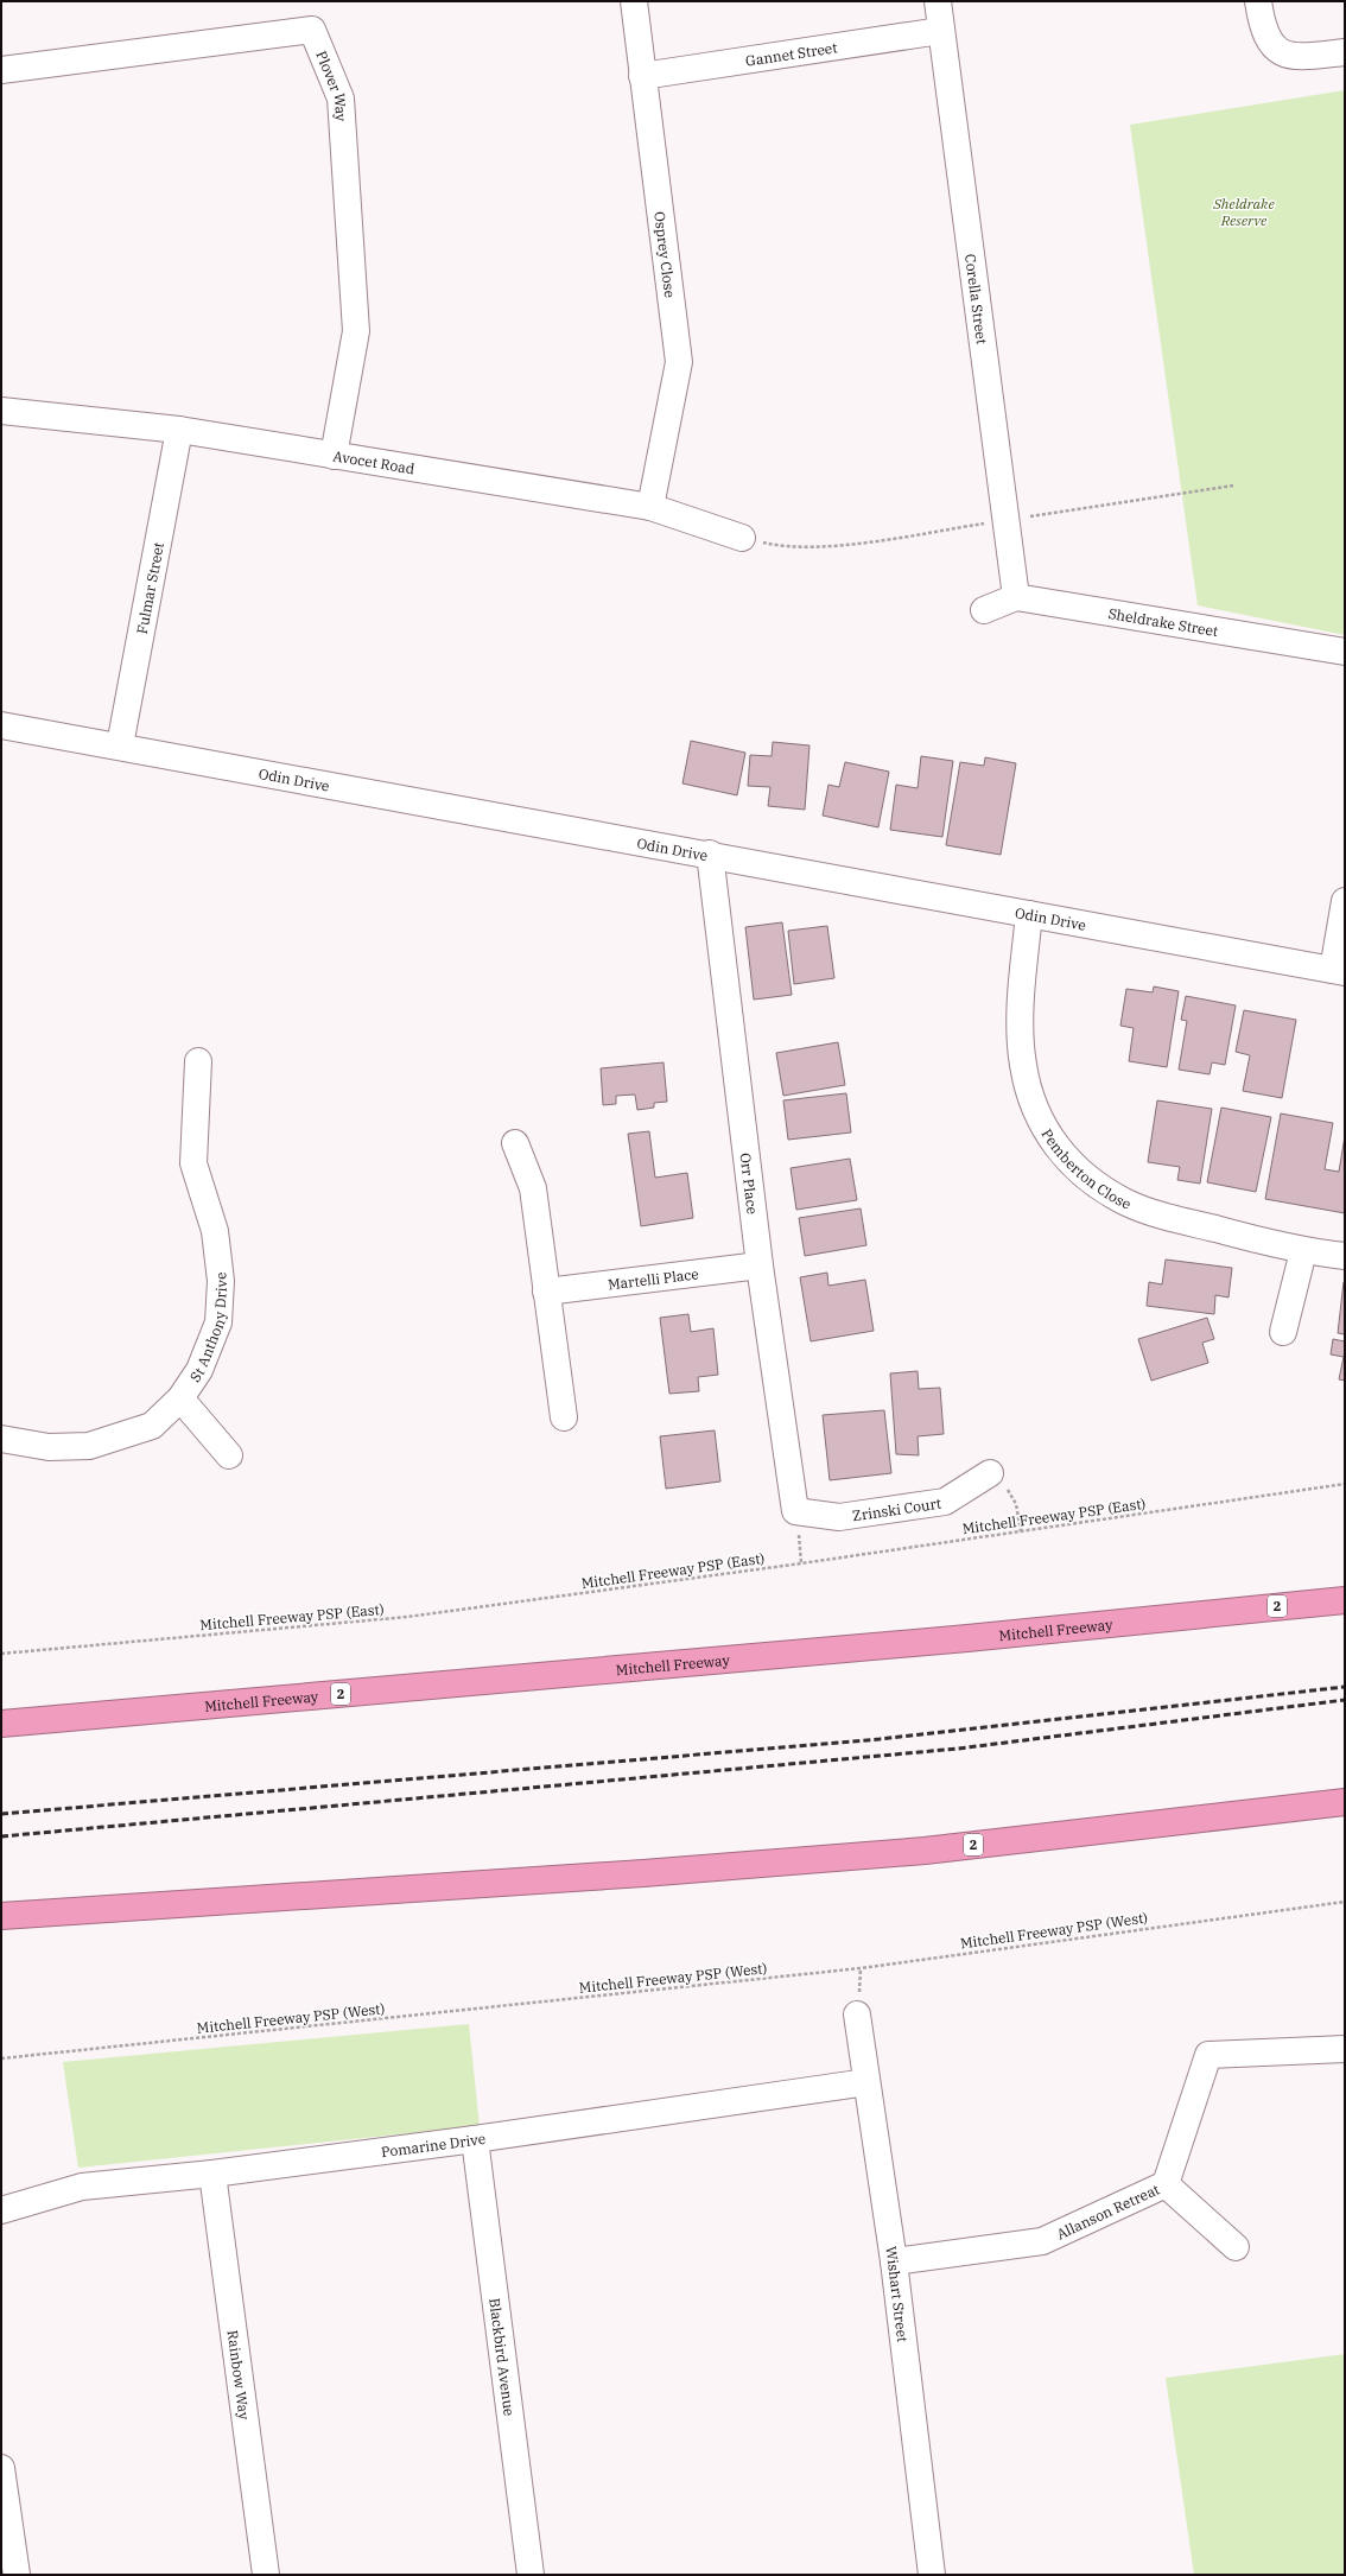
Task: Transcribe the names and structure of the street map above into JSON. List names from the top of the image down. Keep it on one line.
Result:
{"streets":{"highway":["2","Mitchell Freeway"],"street":["Gannet Street","Plover Way","Osprey Close","Corella Street","Avocet Road","Fulmar Street","Sheldrake Street","Odin Drive","Pemberton Close","Orr Place","Martelli Place","St Anthony Drive","Zrinski Court","Pomarine Drive","Allanson Retreat","Wishart Street","Blackbird Avenue","Rainbow Way"],"path":["Mitchell Freeway PSP (East)","Mitchell Freeway PSP (West)"]},"crossings":[["Gannet Street","Osprey Close"],["Gannet Street","Corella Street"],["Plover Way","Avocet Road"],["Osprey Close","Avocet Road"],["Corella Street","Sheldrake Street"],["Avocet Road","Fulmar Street"],["Fulmar Street","Odin Drive"],["Odin Drive","Pemberton Close"],["Odin Drive","Orr Place"],["Orr Place","Martelli Place"],["Orr Place","Zrinski Court"],["Pomarine Drive","Wishart Street"],["Pomarine Drive","Blackbird Avenue"],["Pomarine Drive","Rainbow Way"],["Allanson Retreat","Wishart Street"]],"parks":["Sheldrake Reserve"]}
